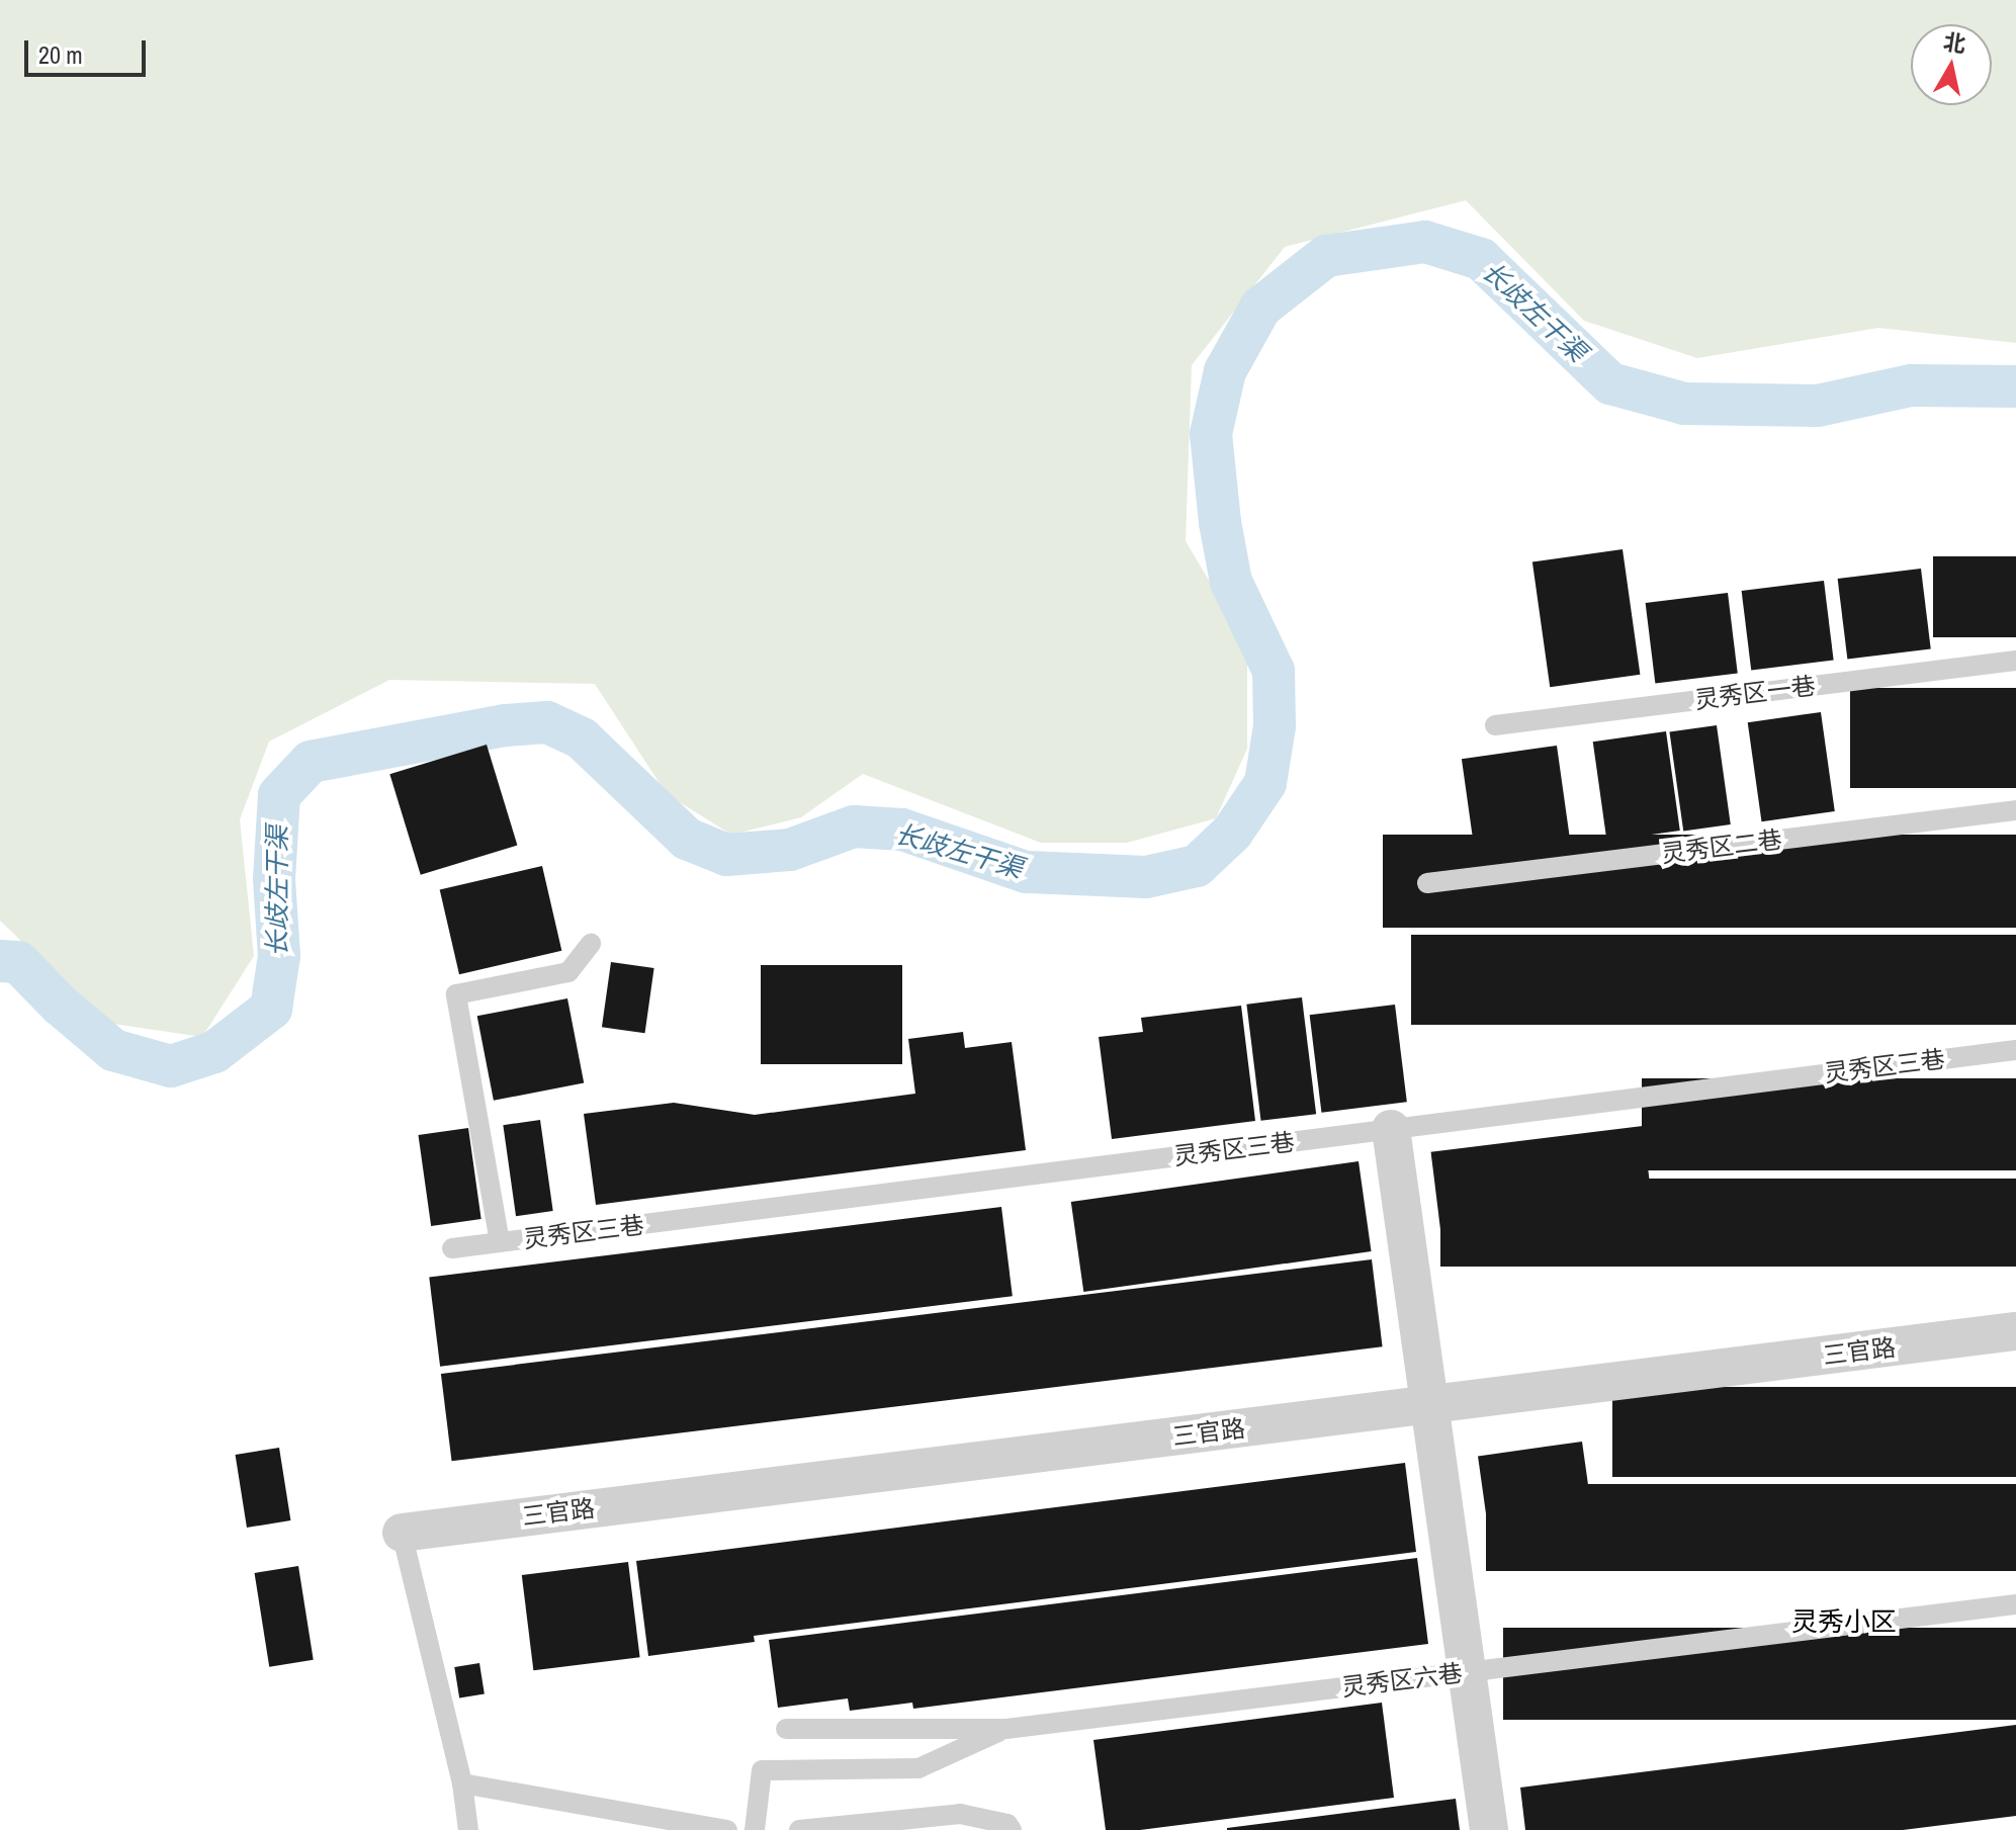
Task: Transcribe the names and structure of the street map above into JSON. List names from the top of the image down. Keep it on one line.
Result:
{"streets":{"street":["三官路"],"lane":["灵秀区一巷","灵秀区二巷","灵秀区三巷","灵秀区六巷"]},"districts":["灵秀小区"],"water":["长歧左干渠"],"scale_bar":"20 m","north":"top"}
